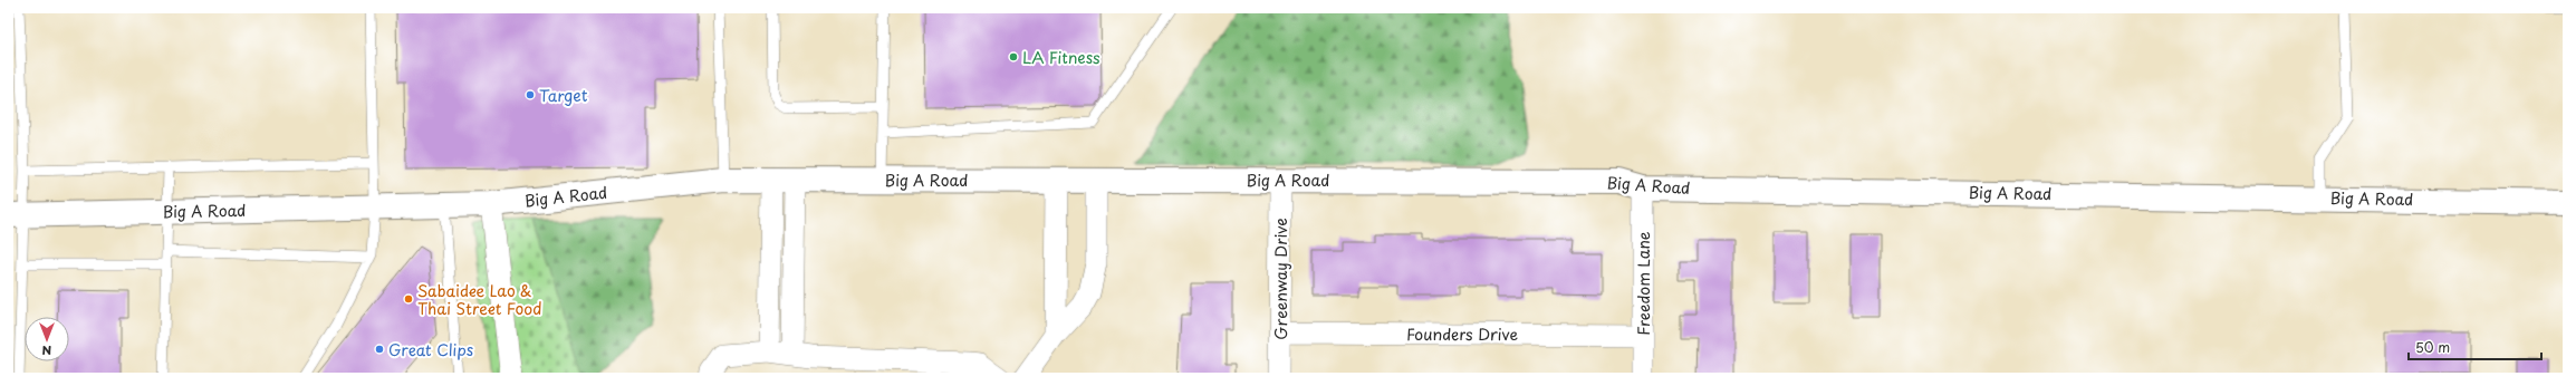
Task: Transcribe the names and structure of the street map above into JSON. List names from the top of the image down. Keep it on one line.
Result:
{"streets":{"street":["Big A Road","Greenway Drive","Freedom Lane","Founders Drive"]},"crossings":[["Big A Road","Greenway Drive"],["Big A Road","Freedom Lane"],["Greenway Drive","Founders Drive"],["Freedom Lane","Founders Drive"]],"places":["LA Fitness","Target","Sabaidee Lao & Thai Street Food","Great Clips"],"scale_bar":"50 m","north":"bottom"}
